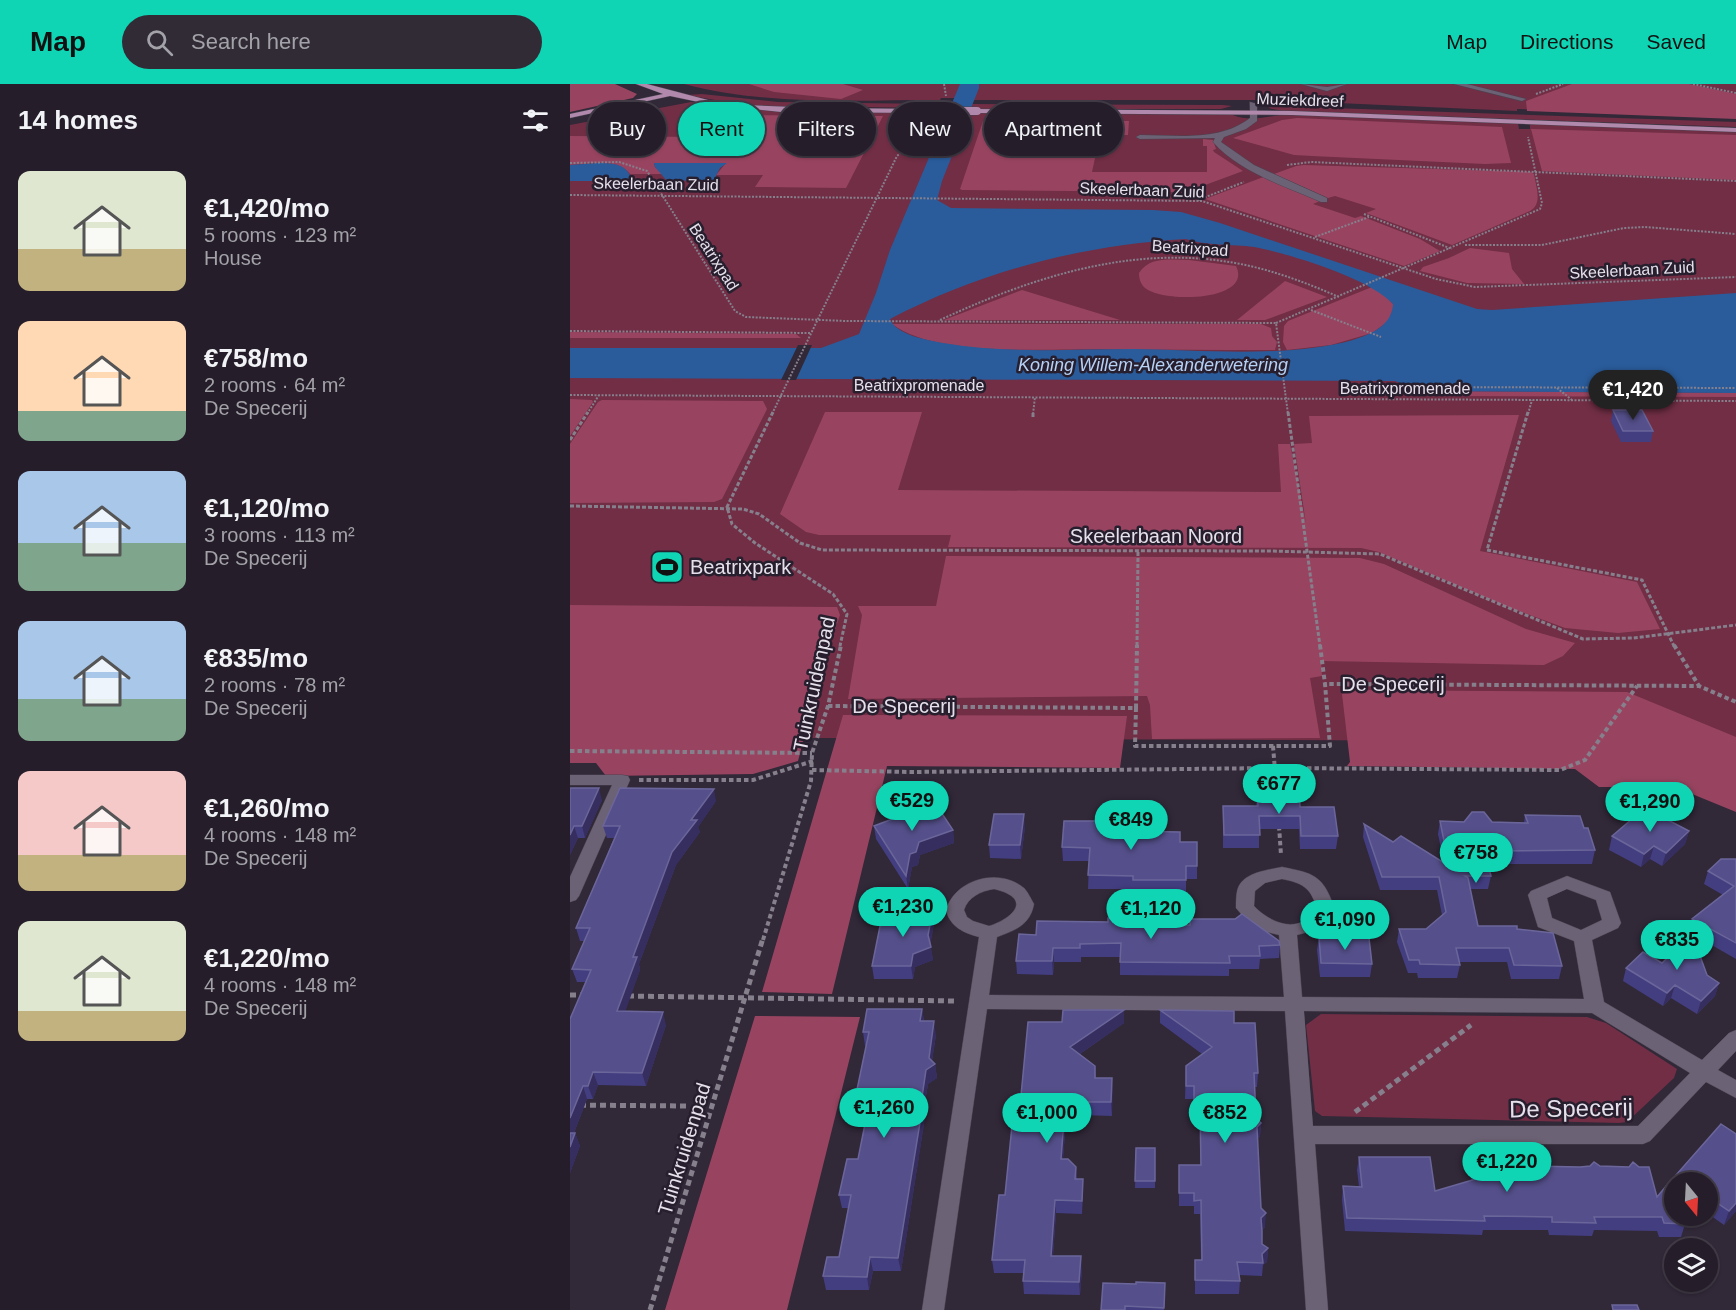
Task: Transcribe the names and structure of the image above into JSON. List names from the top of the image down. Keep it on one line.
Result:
{"streets":{"main road":["Muziekdreef"],"street":["De Specerij"],"path":["Skeelerbaan Zuid","Beatrixpad","Beatrixpromenade","Skeelerbaan Noord","Tuinkruidenpad"]},"crossings":[["Skeelerbaan Zuid","Beatrixpad"],["Skeelerbaan Noord","Tuinkruidenpad"],["Tuinkruidenpad","De Specerij"]],"water":["Koning Willem-Alexanderwetering"],"places":{"sports":["Beatrixpark"]},"north":"bottom","page":{"header":"Map","search":"Search here","nav":["Map","Directions","Saved"],"heading":"14 homes","chip":["Buy","Rent","Filters","New","Apartment"],"list":[{"name":"€1,420/mo","note":"5 rooms · 123 m² · House"},{"name":"€758/mo","note":"2 rooms · 64 m² · De Specerij"},{"name":"€1,120/mo","note":"3 rooms · 113 m² · De Specerij"},{"name":"€835/mo","note":"2 rooms · 78 m² · De Specerij"},{"name":"€1,260/mo","note":"4 rooms · 148 m² · De Specerij"},{"name":"€1,220/mo","note":"4 rooms · 148 m² · De Specerij"}],"price":["€1,420","€677","€529","€1,290","€849","€758","€1,230","€1,120","€1,090","€835","€1,260","€1,000","€852","€1,220"]}}
